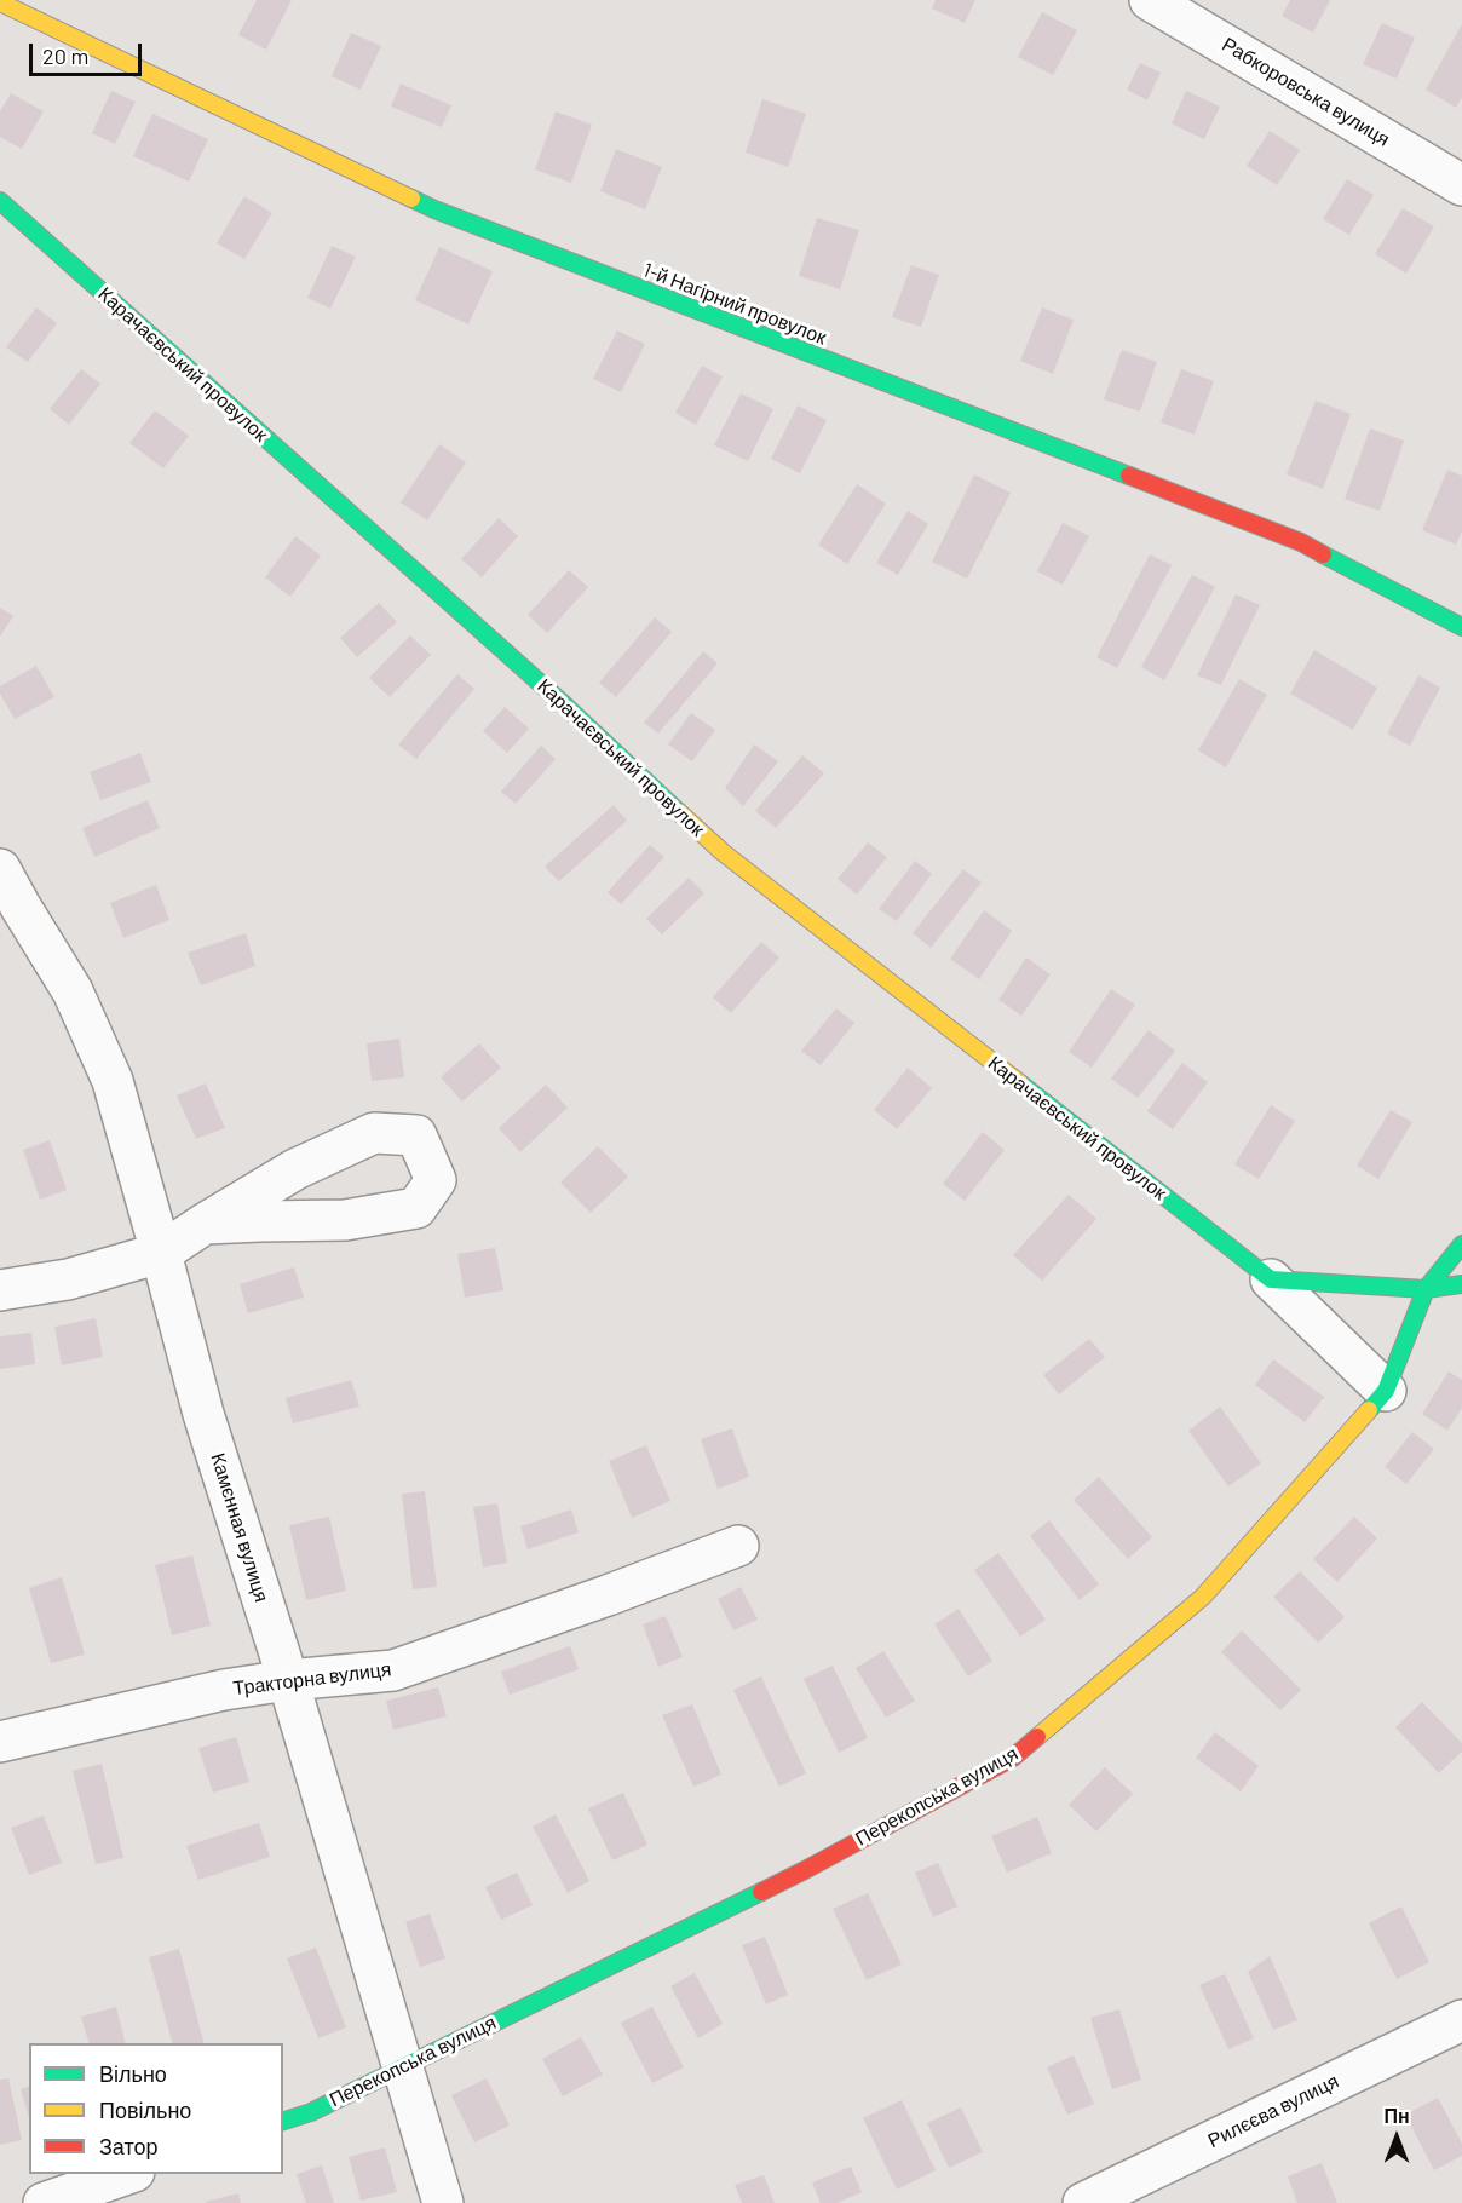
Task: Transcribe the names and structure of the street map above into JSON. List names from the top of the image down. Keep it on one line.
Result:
{"streets":{"street":["Рабкоровська вулиця","1-й Нагірний провулок","Карачаєвський провулок","Камєнная вулиця","Тракторна вулиця","Перекопська вулиця","Рилєєва вулиця"]},"crossings":[["Карачаєвський провулок","Перекопська вулиця"],["Камєнная вулиця","Тракторна вулиця"],["Камєнная вулиця","Перекопська вулиця"]],"legend":["Вільно","Повільно","Затор"],"scale_bar":"20 m","north":"top"}
